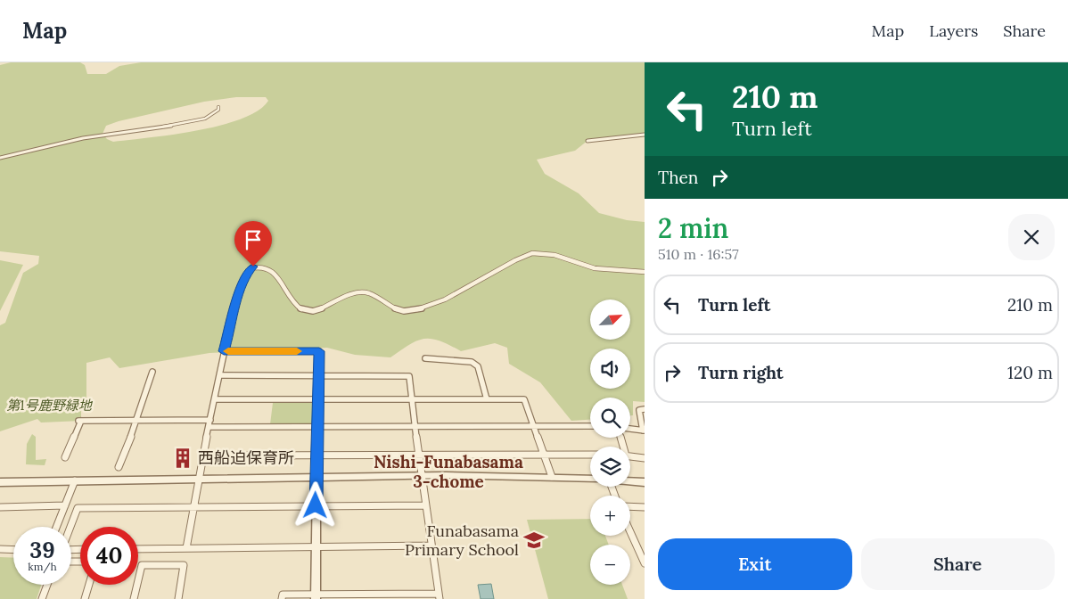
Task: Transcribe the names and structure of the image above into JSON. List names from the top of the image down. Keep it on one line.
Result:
{"districts":["Nishi-Funabasama 3-chome"],"parks":["第1号鹿野緑地"],"places":{"building":["西船迫保育所"],"school or university":["Funabasama Primary School"]},"north":"top right","page":{"header":"Map","nav":["Map","Layers","Share"],"turn":["210 m","Turn left"],"then":"Then","heading":["2 min","510 m · 16:57"],"list":[{"name":"Turn left","value":"210 m"},{"name":"Turn right","value":"120 m"}],"map_buttons":["+","−"],"speed":"39 km/h","limit":"40","buttons":["Exit","Share"]}}
